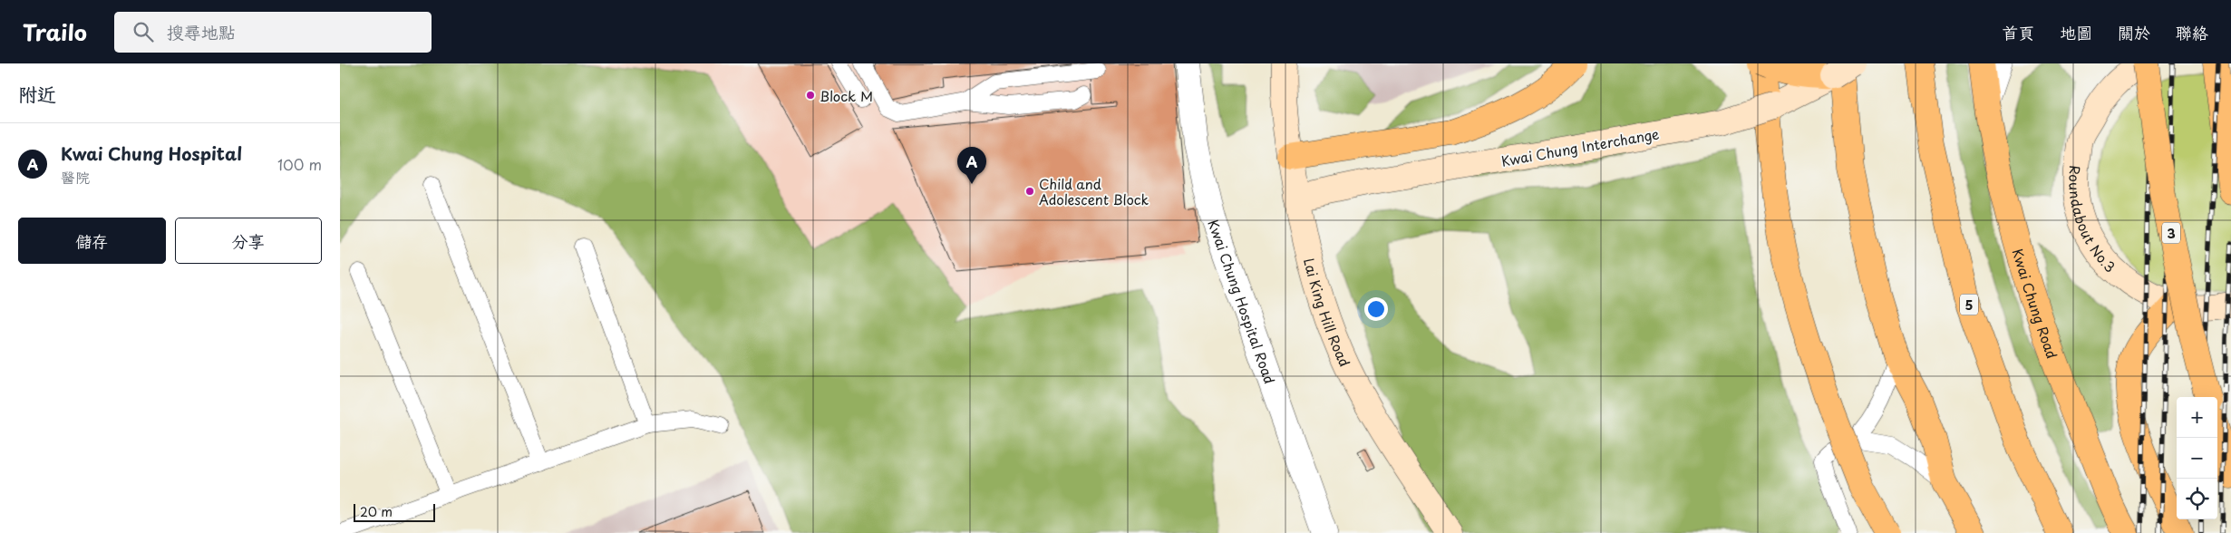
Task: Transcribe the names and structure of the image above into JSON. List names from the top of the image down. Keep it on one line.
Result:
{"streets":{"highway":["3","Kwai Chung Road","5"],"main road":["Kwai Chung Interchange","Roundabout No.3","Lai King Hill Road"],"street":["Kwai Chung Hospital Road"]},"crossings":[["Kwai Chung Interchange","Lai King Hill Road"],["Roundabout No.3","3"]],"places":["Block M","Child and Adolescent Block"],"scale_bar":"20 m","page":{"header":"Trailo","search":"搜尋地點","nav":["首頁","地圖","關於","聯絡"],"heading":"附近","list":[{"mark":"A","name":"Kwai Chung Hospital","note":"醫院","value":"100 m"}],"pins":"A","buttons":["儲存","分享"],"map_buttons":["+","−"],"scale":"20 m"}}
